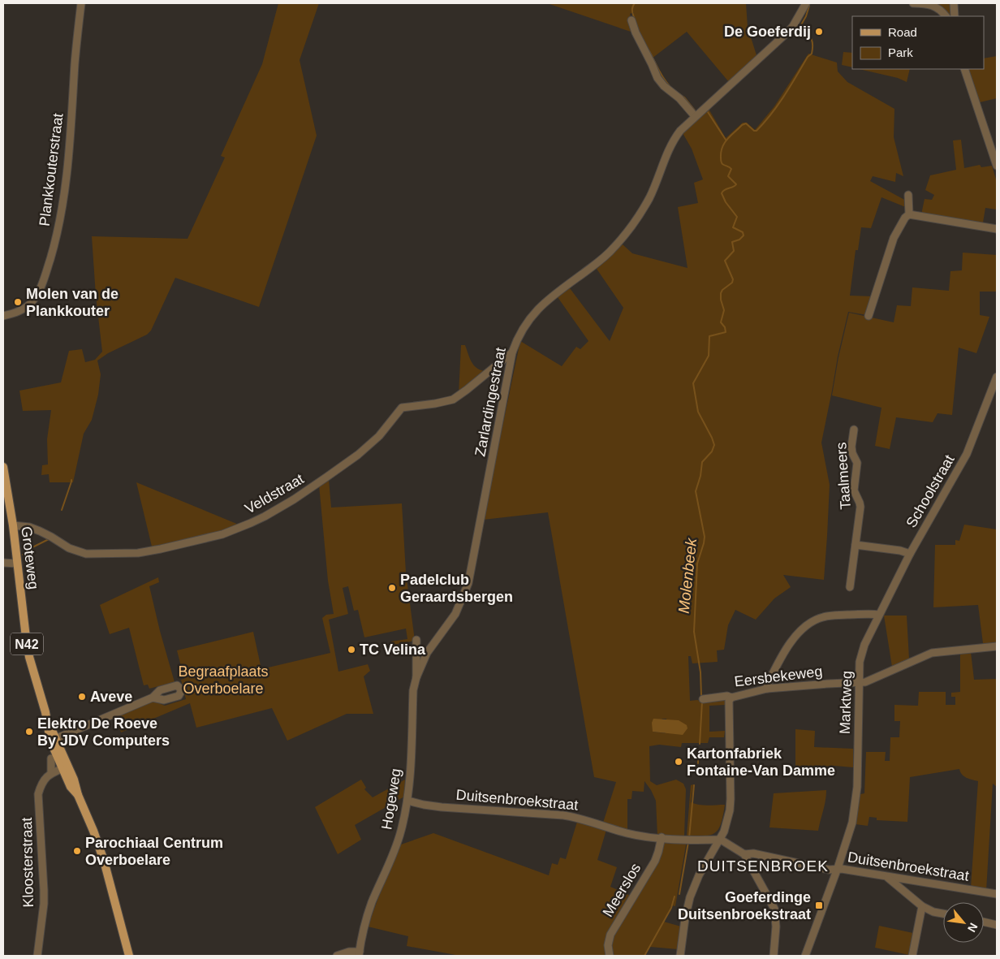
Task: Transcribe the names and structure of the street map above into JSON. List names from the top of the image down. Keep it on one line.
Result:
{"streets":{"main road":["Groteweg","N42"],"street":["Plankkouterstraat","Zarlardingestraat","Taalmeers","Schoolstraat","Veldstraat","Eersbekeweg","Marktweg","Hogeweg","Duitsenbroekstraat","Kloosterstraat","Meerslos"]},"crossings":[["Zarlardingestraat","Veldstraat"],["Zarlardingestraat","Hogeweg"],["Schoolstraat","Marktweg"],["Veldstraat","Groteweg"],["Eersbekeweg","Marktweg"],["Marktweg","Duitsenbroekstraat"],["Hogeweg","Duitsenbroekstraat"],["Duitsenbroekstraat","Meerslos"]],"districts":["DUITSENBROEK"],"water":["Molenbeek"],"parks":["Begraafplaats Overboelare"],"places":{"other":["De Goeferdij","Molen van de Plankkouter","Padelclub Geraardsbergen","TC Velina","Aveve","Elektro De Roeve By JDV Computers","Kartonfabriek Fontaine-Van Damme","Parochiaal Centrum Overboelare"],"transit":["Goeferdinge Duitsenbroekstraat"]},"legend":["Road","Park"],"north":"bottom right"}
